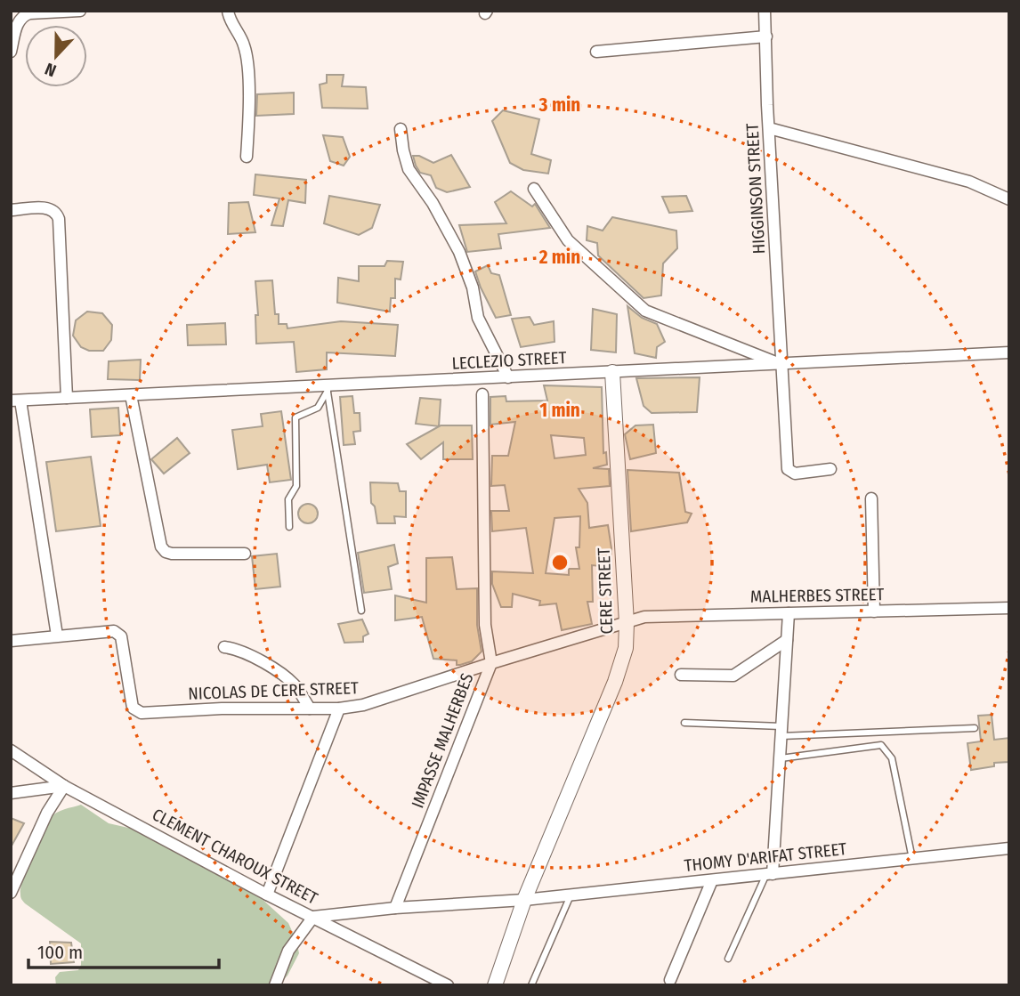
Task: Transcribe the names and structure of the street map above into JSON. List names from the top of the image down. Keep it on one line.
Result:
{"streets":{"street":["HIGGINSON STREET","LECLEZIO STREET","CERE STREET","MALHERBES STREET","NICOLAS DE CERE STREET","IMPASSE MALHERBES","CLEMENT CHAROUX STREET","THOMY D'ARIFAT STREET"]},"crossings":[["HIGGINSON STREET","LECLEZIO STREET"],["LECLEZIO STREET","CERE STREET"],["CERE STREET","MALHERBES STREET"],["CERE STREET","NICOLAS DE CERE STREET"],["CERE STREET","THOMY D'ARIFAT STREET"],["MALHERBES STREET","NICOLAS DE CERE STREET"],["NICOLAS DE CERE STREET","IMPASSE MALHERBES"],["IMPASSE MALHERBES","THOMY D'ARIFAT STREET"],["CLEMENT CHAROUX STREET","THOMY D'ARIFAT STREET"]],"scale_bar":"100 m","north":"bottom","rings":["3 min","2 min","1 min"]}
